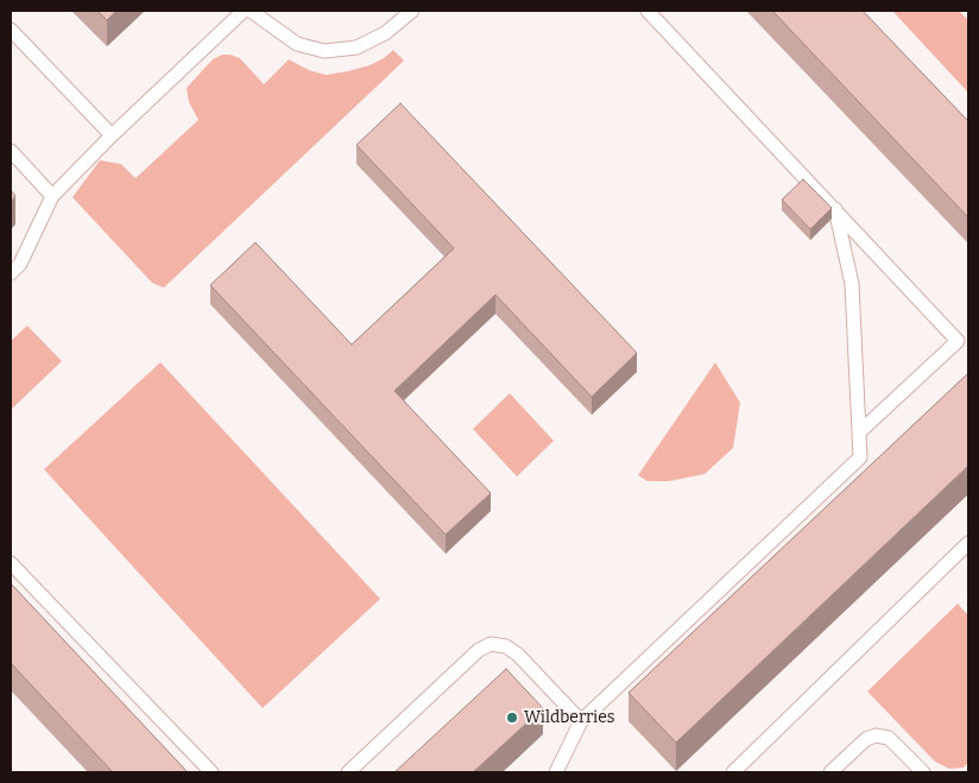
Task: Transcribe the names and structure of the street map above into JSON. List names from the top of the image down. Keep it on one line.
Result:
{"places":["Wildberries"]}
